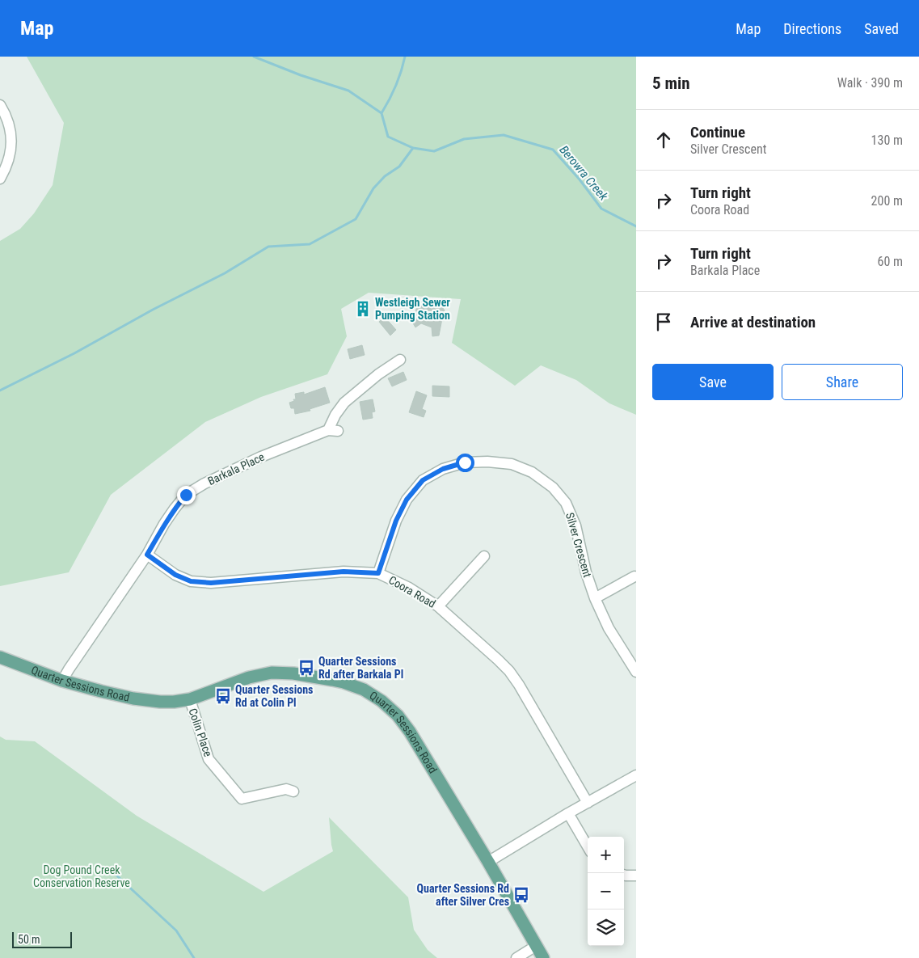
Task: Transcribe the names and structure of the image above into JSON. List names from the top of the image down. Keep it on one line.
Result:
{"streets":{"main road":["Quarter Sessions Road"],"street":["Barkala Place","Silver Crescent","Coora Road","Colin Place"]},"crossings":[["Barkala Place","Coora Road"],["Barkala Place","Quarter Sessions Road"],["Silver Crescent","Coora Road"],["Quarter Sessions Road","Colin Place"]],"water":["Berowra Creek"],"parks":["Dog Pound Creek Conservation Reserve"],"places":{"building":["Westleigh Sewer Pumping Station"],"bus stop":["Quarter Sessions Rd after Barkala Pl","Quarter Sessions Rd at Colin Pl","Quarter Sessions Rd after Silver Cres"]},"scale_bar":"50 m","page":{"header":"Map","nav":["Map","Directions","Saved"],"heading":["5 min","Walk · 390 m"],"list":[["Continue","Silver Crescent","130 m"],["Turn right","Coora Road","200 m"],["Turn right","Barkala Place","60 m"],"Arrive at destination"],"buttons":["Save","Share"],"map_buttons":["+","−"],"scale":"50 m"}}
